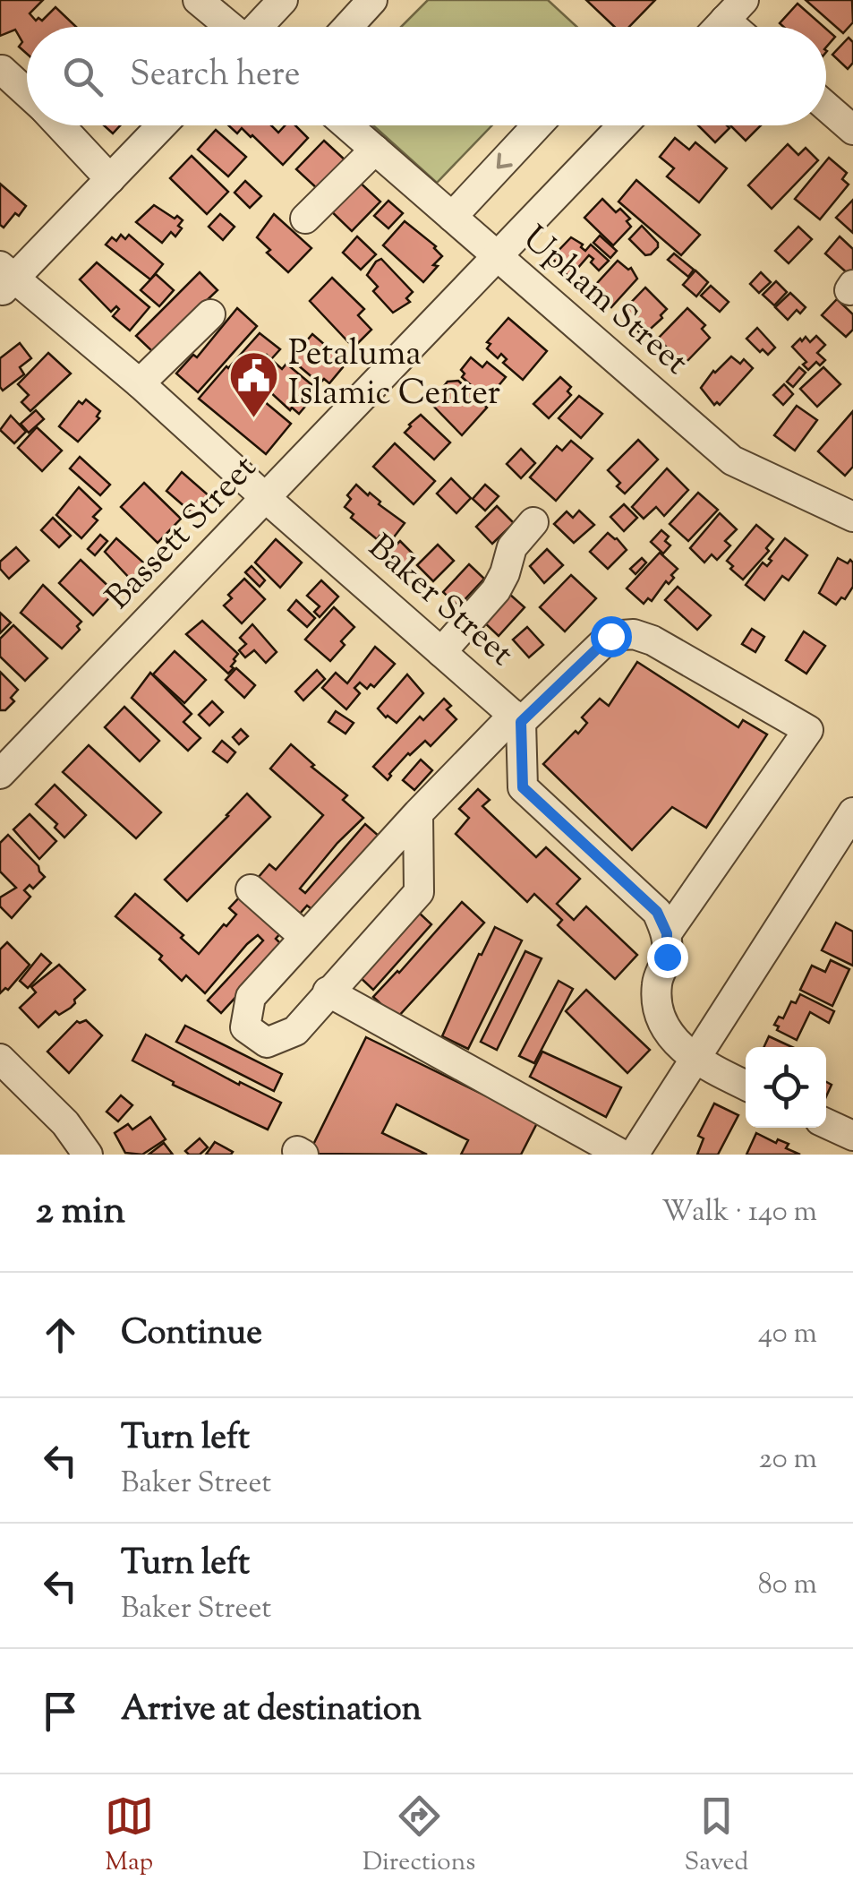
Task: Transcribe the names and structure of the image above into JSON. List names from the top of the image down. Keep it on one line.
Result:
{"streets":{"street":["Upham Street","Bassett Street","Baker Street"]},"crossings":[["Upham Street","Bassett Street"],["Bassett Street","Baker Street"]],"places":{"public building":["Petaluma Islamic Center"]},"page":{"search":"Search here","heading":["2 min","Walk · 140 m"],"list":[["Continue","40 m"],["Turn left","Baker Street","20 m"],["Turn left","Baker Street","80 m"],"Arrive at destination"],"nav":["Map","Directions","Saved"]}}
